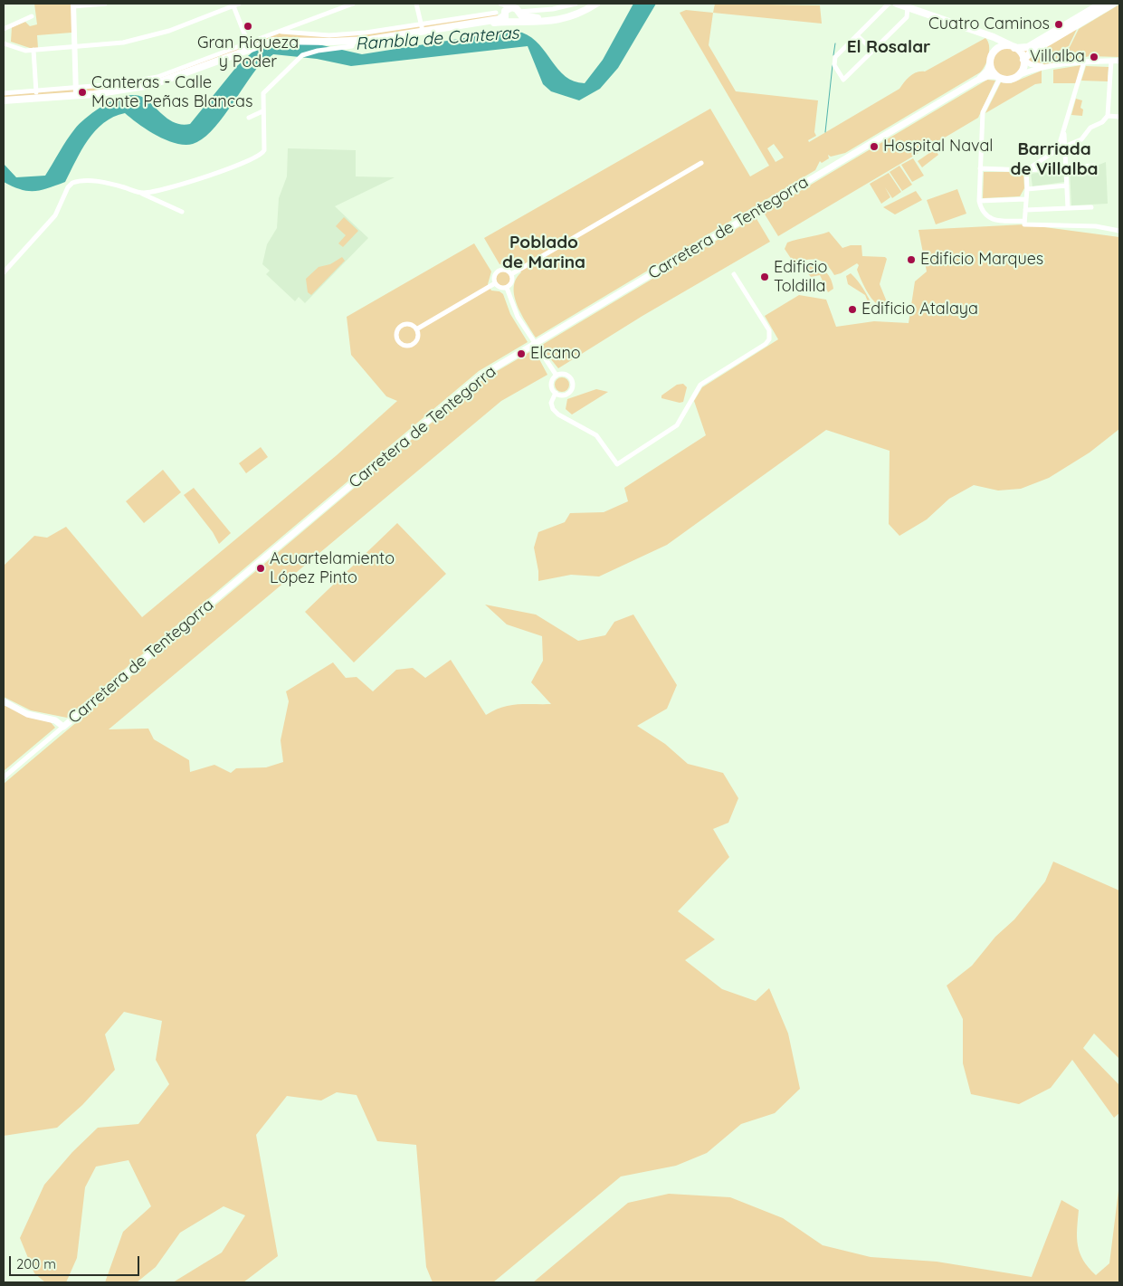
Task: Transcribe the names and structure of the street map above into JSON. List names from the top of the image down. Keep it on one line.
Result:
{"streets":{"main road":["Carretera de Tentegorra"]},"districts":["El Rosalar","Barriada de Villalba","Poblado de Marina"],"water":["Rambla de Canteras"],"places":["Cuatro Caminos","Gran Riqueza y Poder","Villalba","Canteras - Calle Monte Peñas Blancas","Hospital Naval","Edificio Marques","Edificio Toldilla","Edificio Atalaya","Elcano","Acuartelamiento López Pinto"],"scale_bar":"200 m"}
